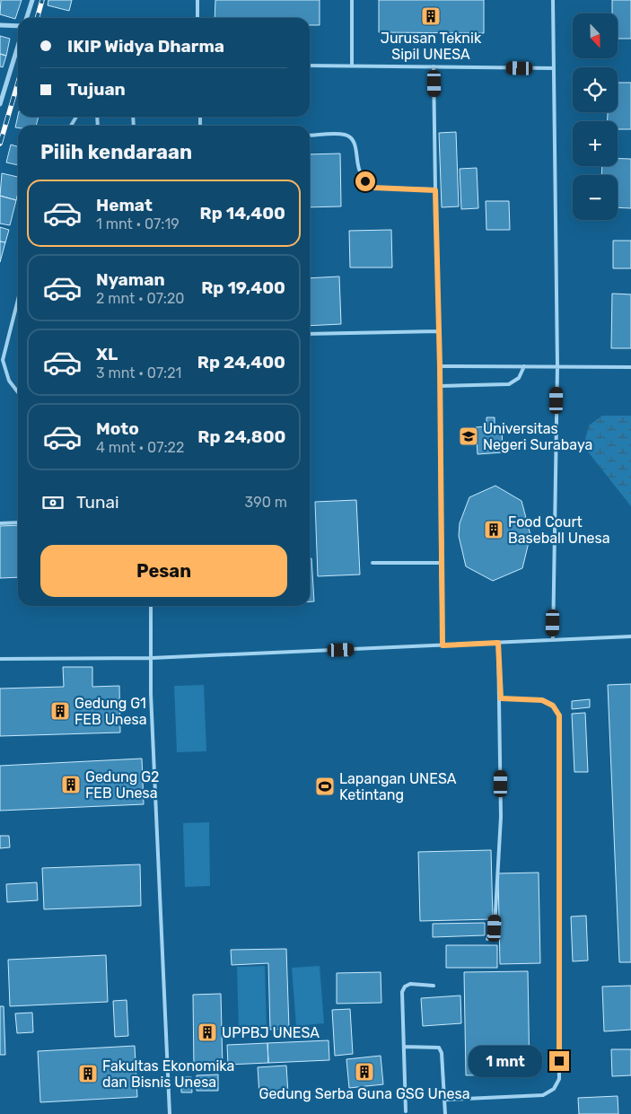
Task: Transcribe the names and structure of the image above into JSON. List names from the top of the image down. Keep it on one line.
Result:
{"places":{"building":["Jurusan Teknik Sipil UNESA","Food Court Baseball Unesa","Gedung G1 FEB Unesa","Gedung G2 FEB Unesa","UPPBJ UNESA","Gedung Serba Guna GSG Unesa","Fakultas Ekonomika dan Bisnis Unesa"],"school or university":["Universitas Negeri Surabaya"],"sports":["Lapangan UNESA Ketintang"]},"north":"bottom","page":{"map_buttons":["+","−"],"banner":["IKIP Widya Dharma","Tujuan"],"heading":"Pilih kendaraan","list":[{"name":"Hemat","note":"1 mnt · 07:19","value":"Rp 14,400"},{"name":"Nyaman","note":"2 mnt · 07:20","value":"Rp 19,400"},{"name":"XL","note":"3 mnt · 07:21","value":"Rp 24,400"},{"name":"Moto","note":"4 mnt · 07:22","value":"Rp 24,800"}],"pay":["Tunai","390 m"],"buttons":"Pesan","bubble":"1 mnt"}}
